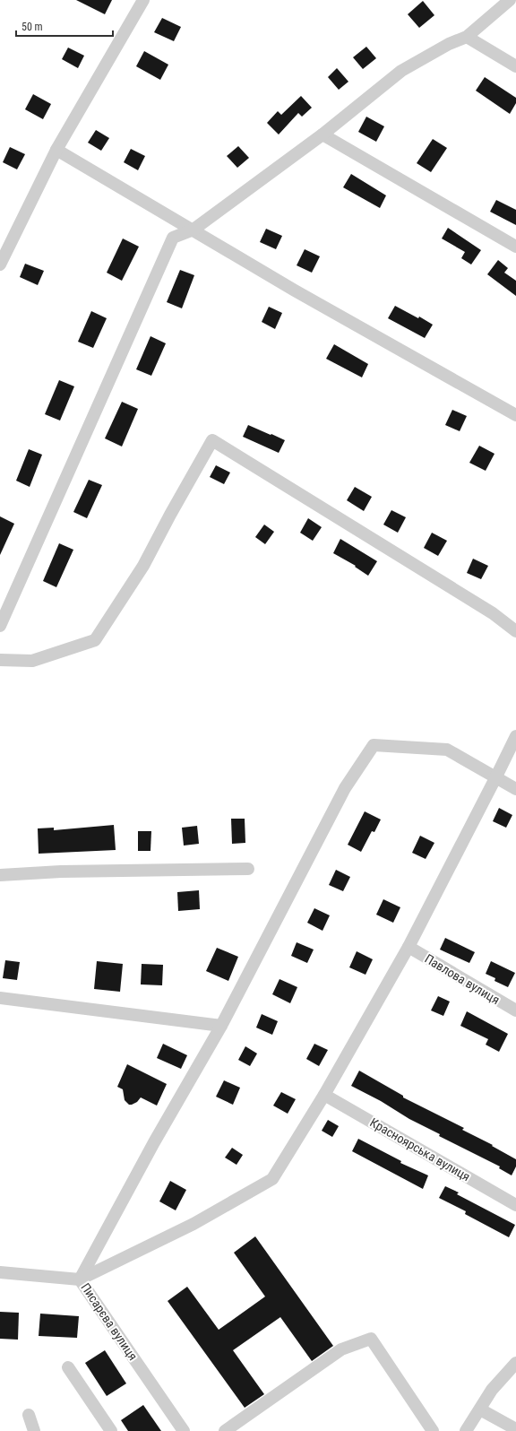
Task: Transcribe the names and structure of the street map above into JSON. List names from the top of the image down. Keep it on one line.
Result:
{"streets":{"street":["Павлова вулиця","Красноярська вулиця","Писарєва вулиця"]},"scale_bar":"50 m"}
